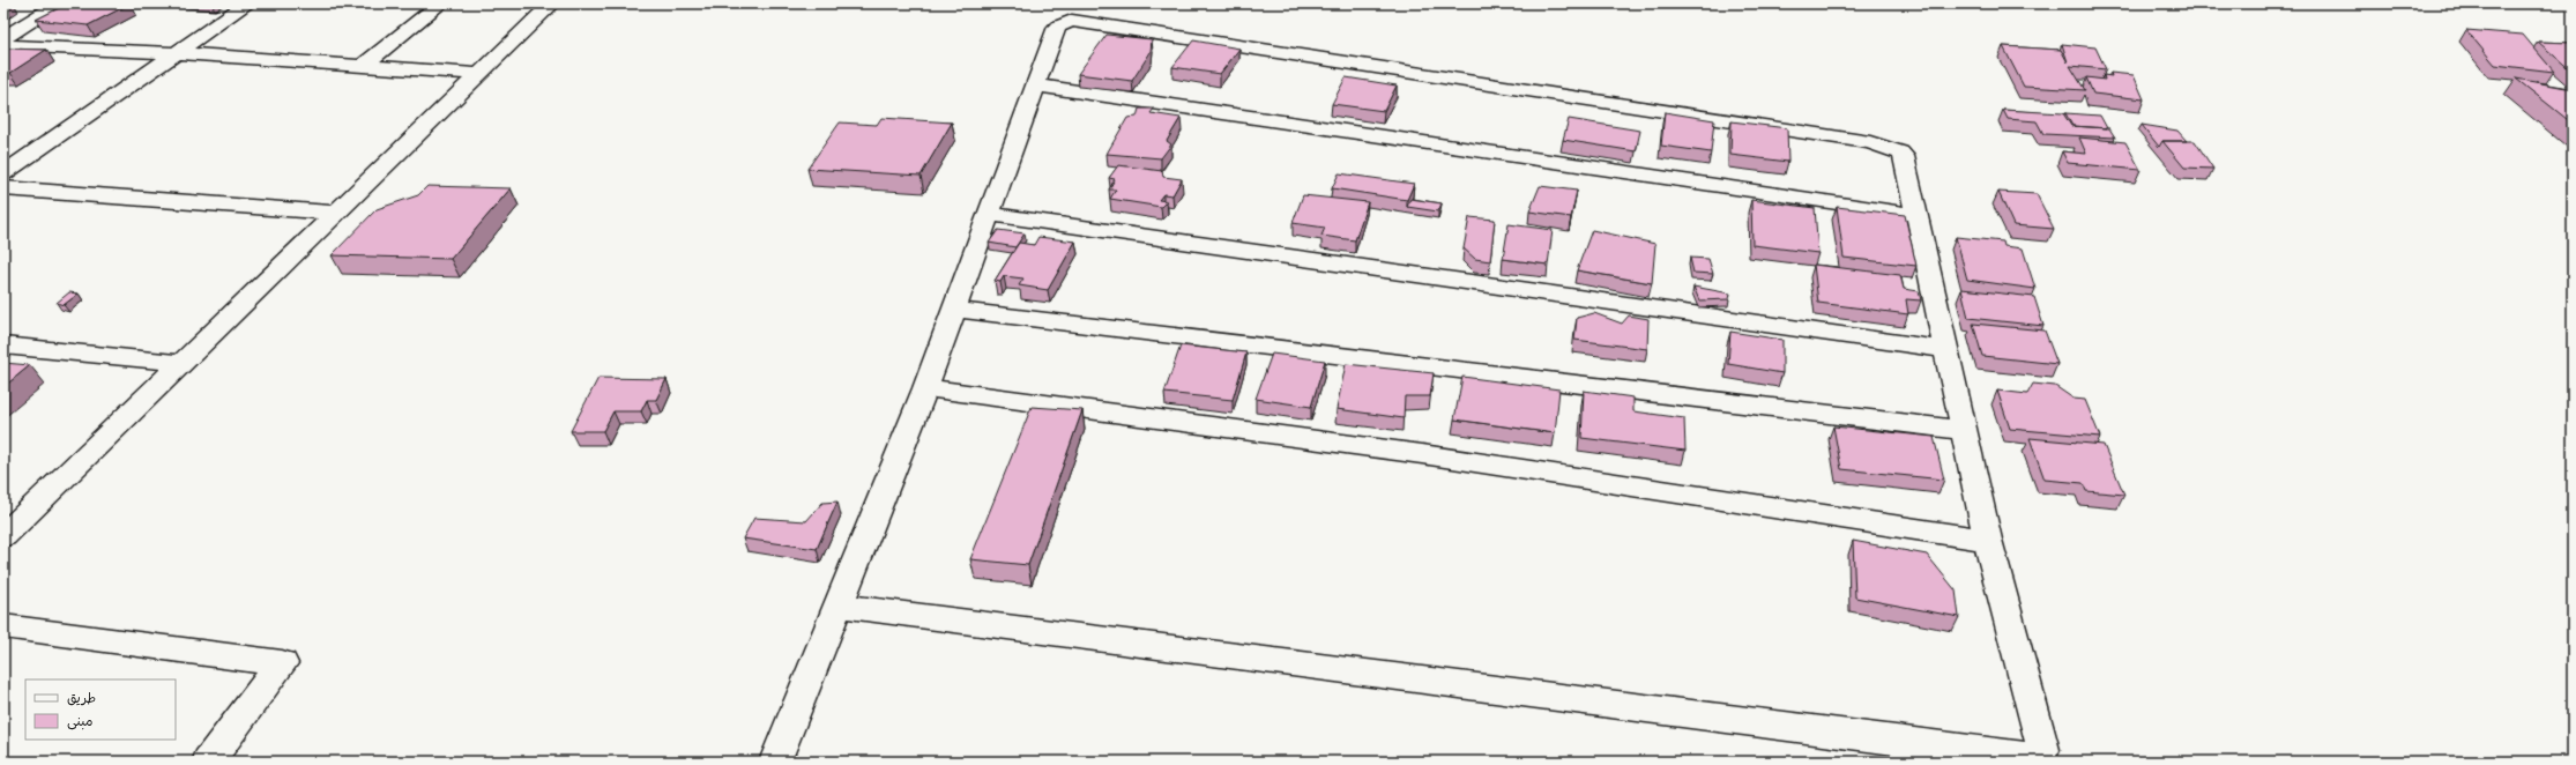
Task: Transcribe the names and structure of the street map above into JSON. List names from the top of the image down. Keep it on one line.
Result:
{"legend":["طريق","مبنى"]}
